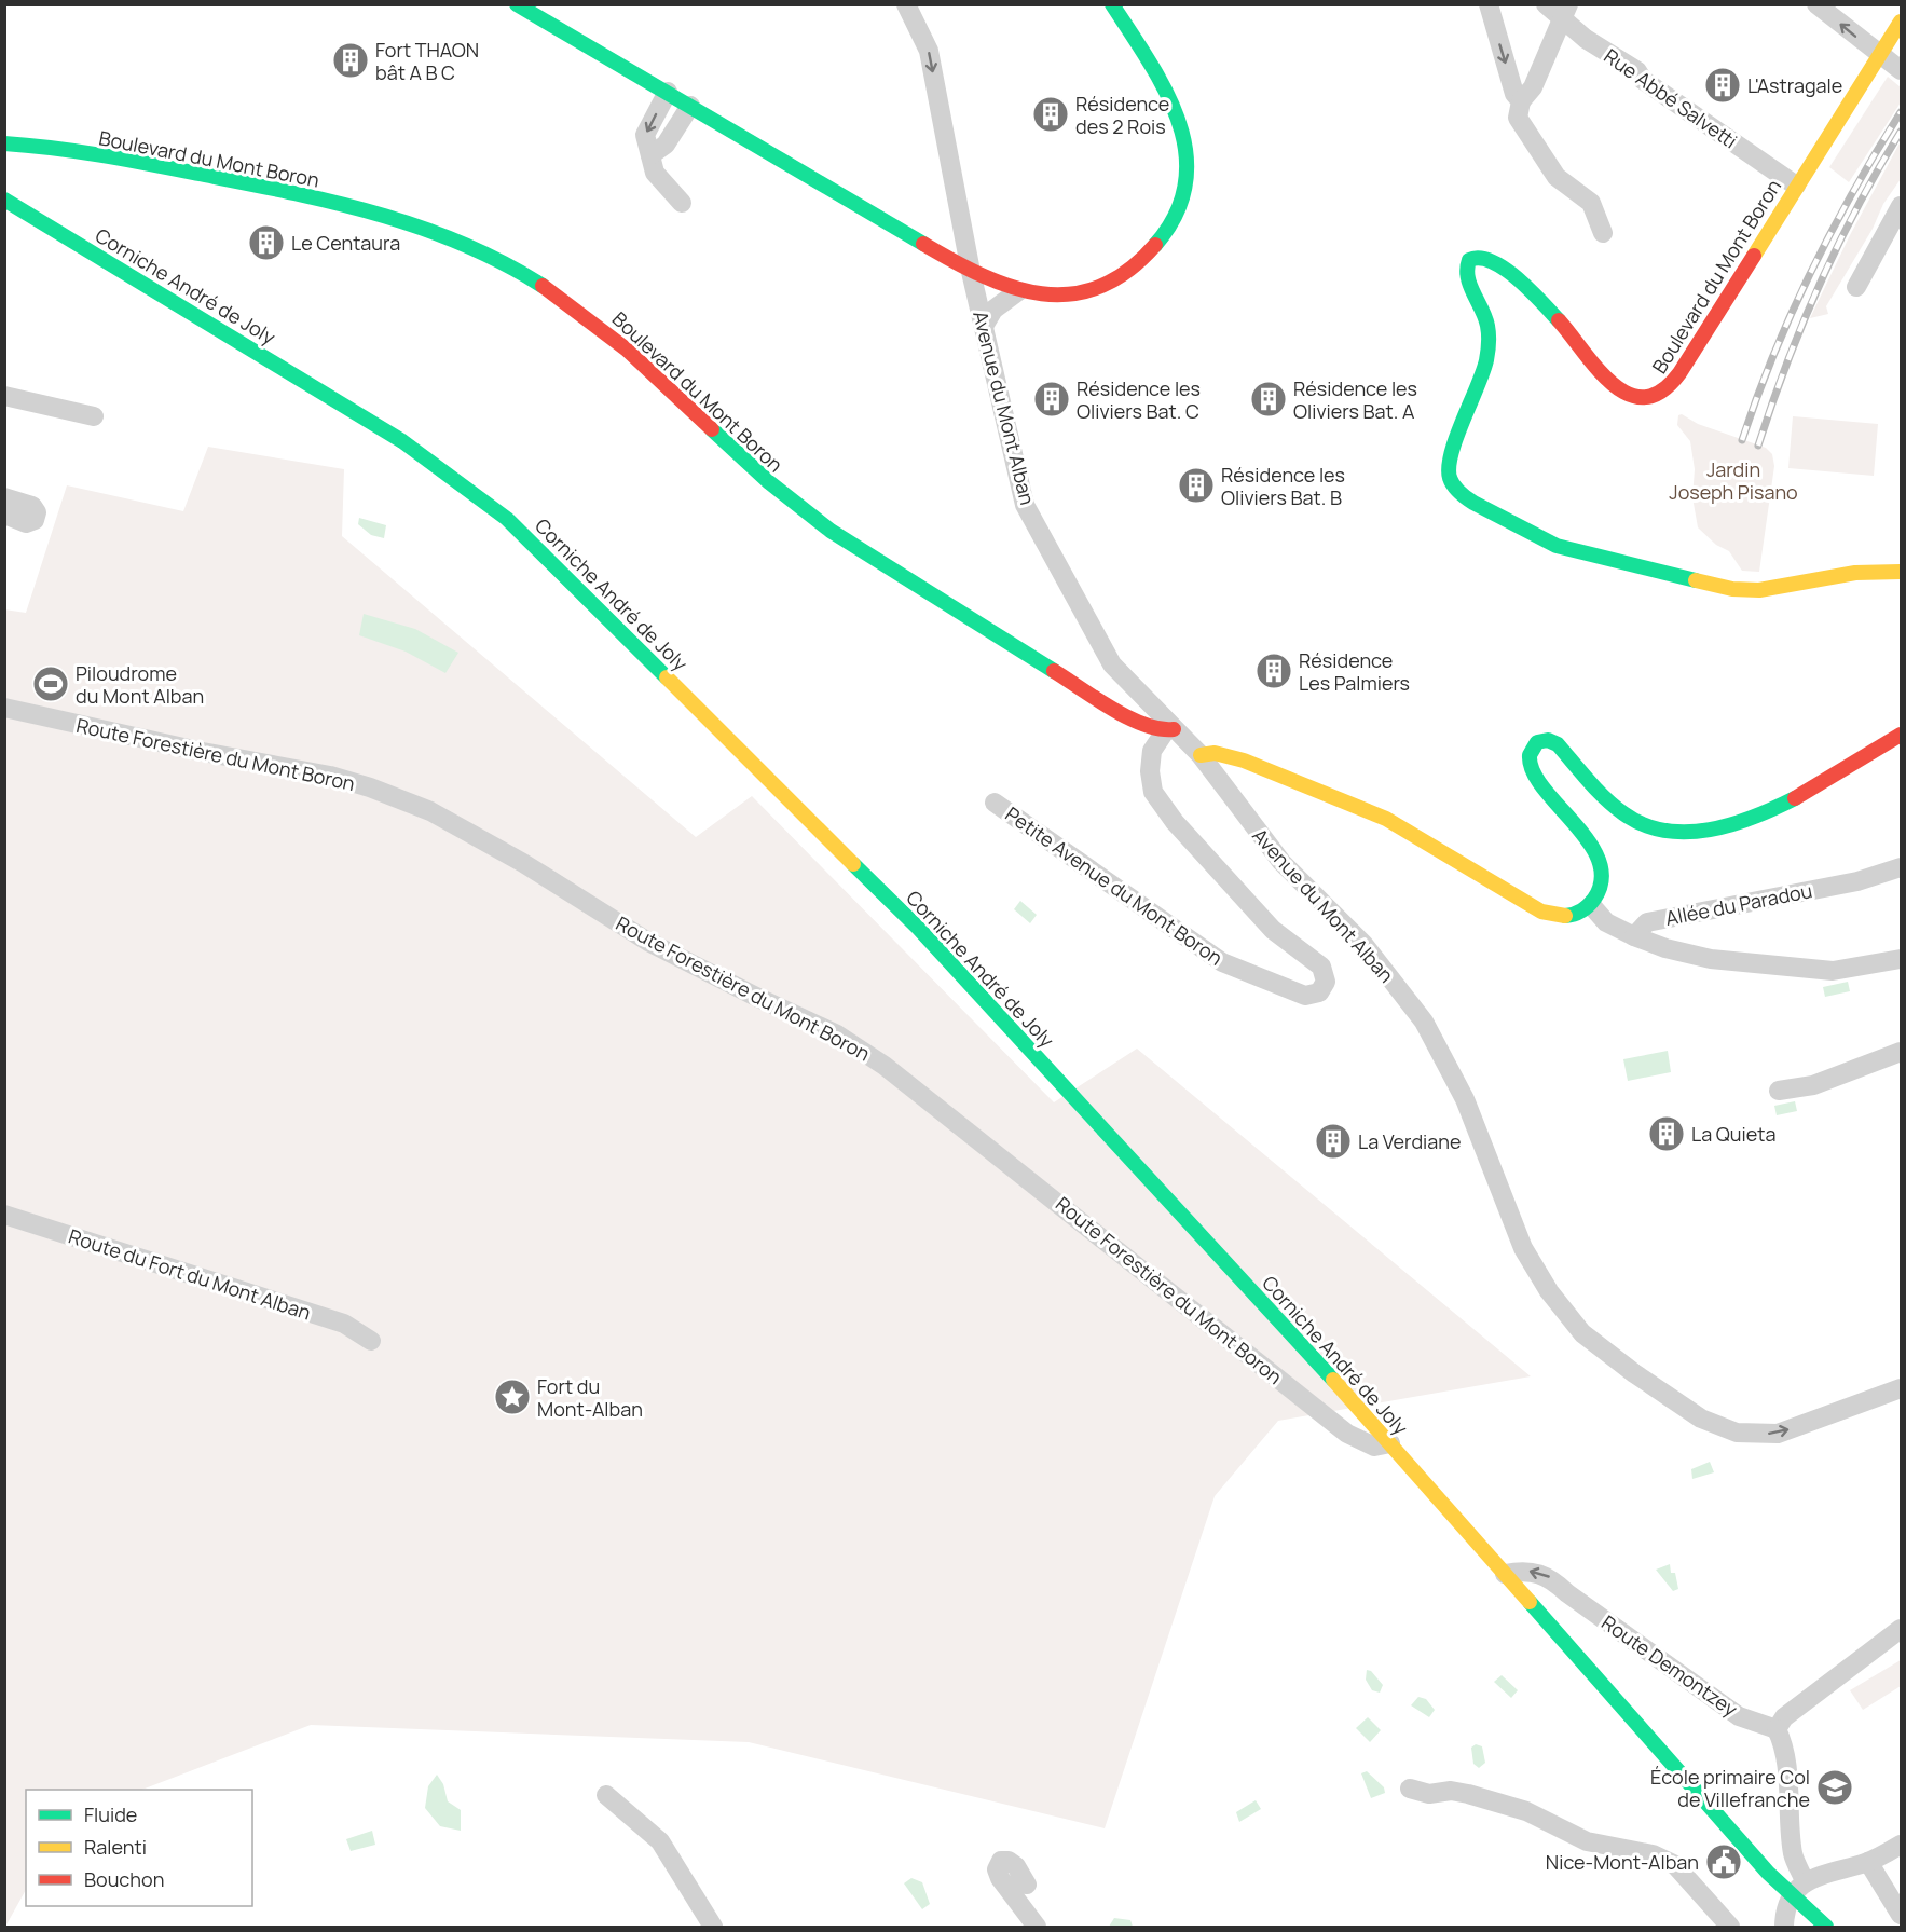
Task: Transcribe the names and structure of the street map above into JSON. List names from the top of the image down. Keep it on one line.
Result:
{"streets":{"street":["Rue Abbé Salvetti","Boulevard du Mont Boron","Corniche André de Joly","Avenue du Mont Alban","Route Forestière du Mont Boron","Petite Avenue du Mont Boron","Allée du Paradou","Route du Fort du Mont Alban","Route Demontzey"]},"crossings":[["Rue Abbé Salvetti","Boulevard du Mont Boron"],["Boulevard du Mont Boron","Avenue du Mont Alban"],["Boulevard du Mont Boron","Petite Avenue du Mont Boron"],["Corniche André de Joly","Route Forestière du Mont Boron"],["Corniche André de Joly","Route Demontzey"],["Avenue du Mont Alban","Petite Avenue du Mont Boron"]],"one_way":["Avenue du Mont Alban"],"parks":["Jardin Joseph Pisano"],"places":{"building":["Fort THAON bât A B C","L'Astragale","Résidence des 2 Rois","Le Centaura","Résidence les Oliviers Bat. C","Résidence les Oliviers Bat. A","Résidence les Oliviers Bat. B","Résidence Les Palmiers","La Quieta","La Verdiane"],"sports":["Piloudrome du Mont Alban"],"place":["Fort du Mont-Alban"],"school or university":["École primaire Col de Villefranche"],"public building":["Nice-Mont-Alban"]},"legend":["Fluide","Ralenti","Bouchon"]}
